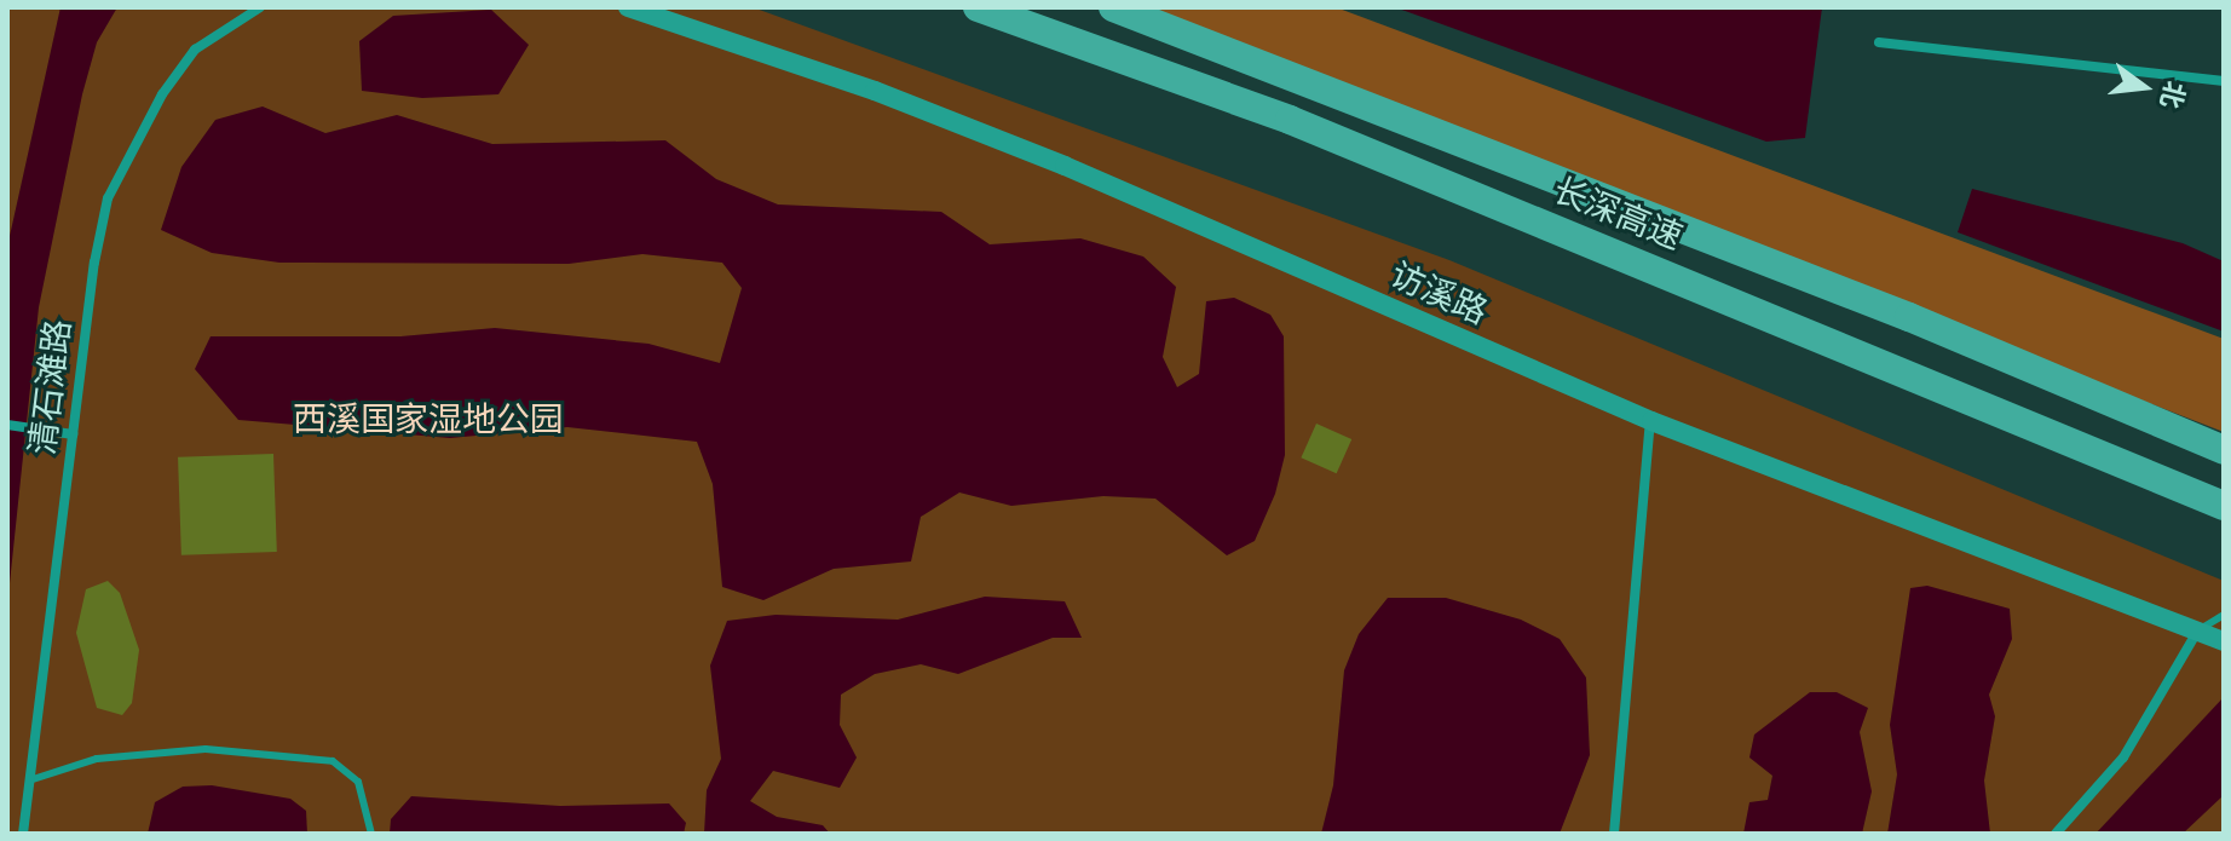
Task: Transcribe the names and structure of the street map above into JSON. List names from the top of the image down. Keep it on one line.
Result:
{"streets":{"highway":["长深高速"],"street":["访溪路","清石滩路"]},"parks":["西溪国家湿地公园"],"north":"right"}
